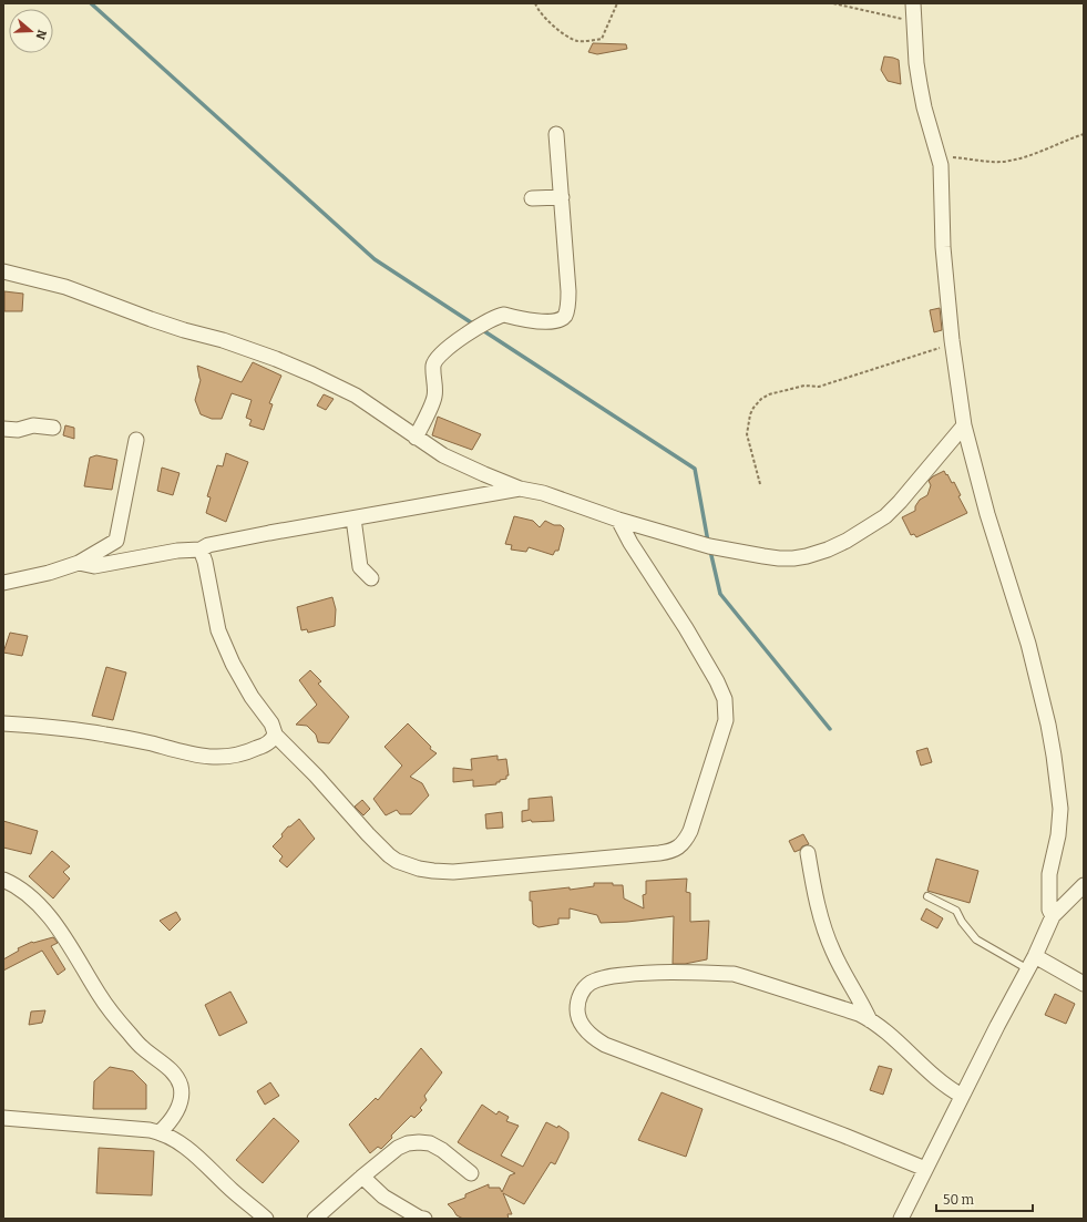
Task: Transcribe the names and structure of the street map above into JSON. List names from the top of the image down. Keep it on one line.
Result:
{"scale_bar":"50 m","north":"right"}
